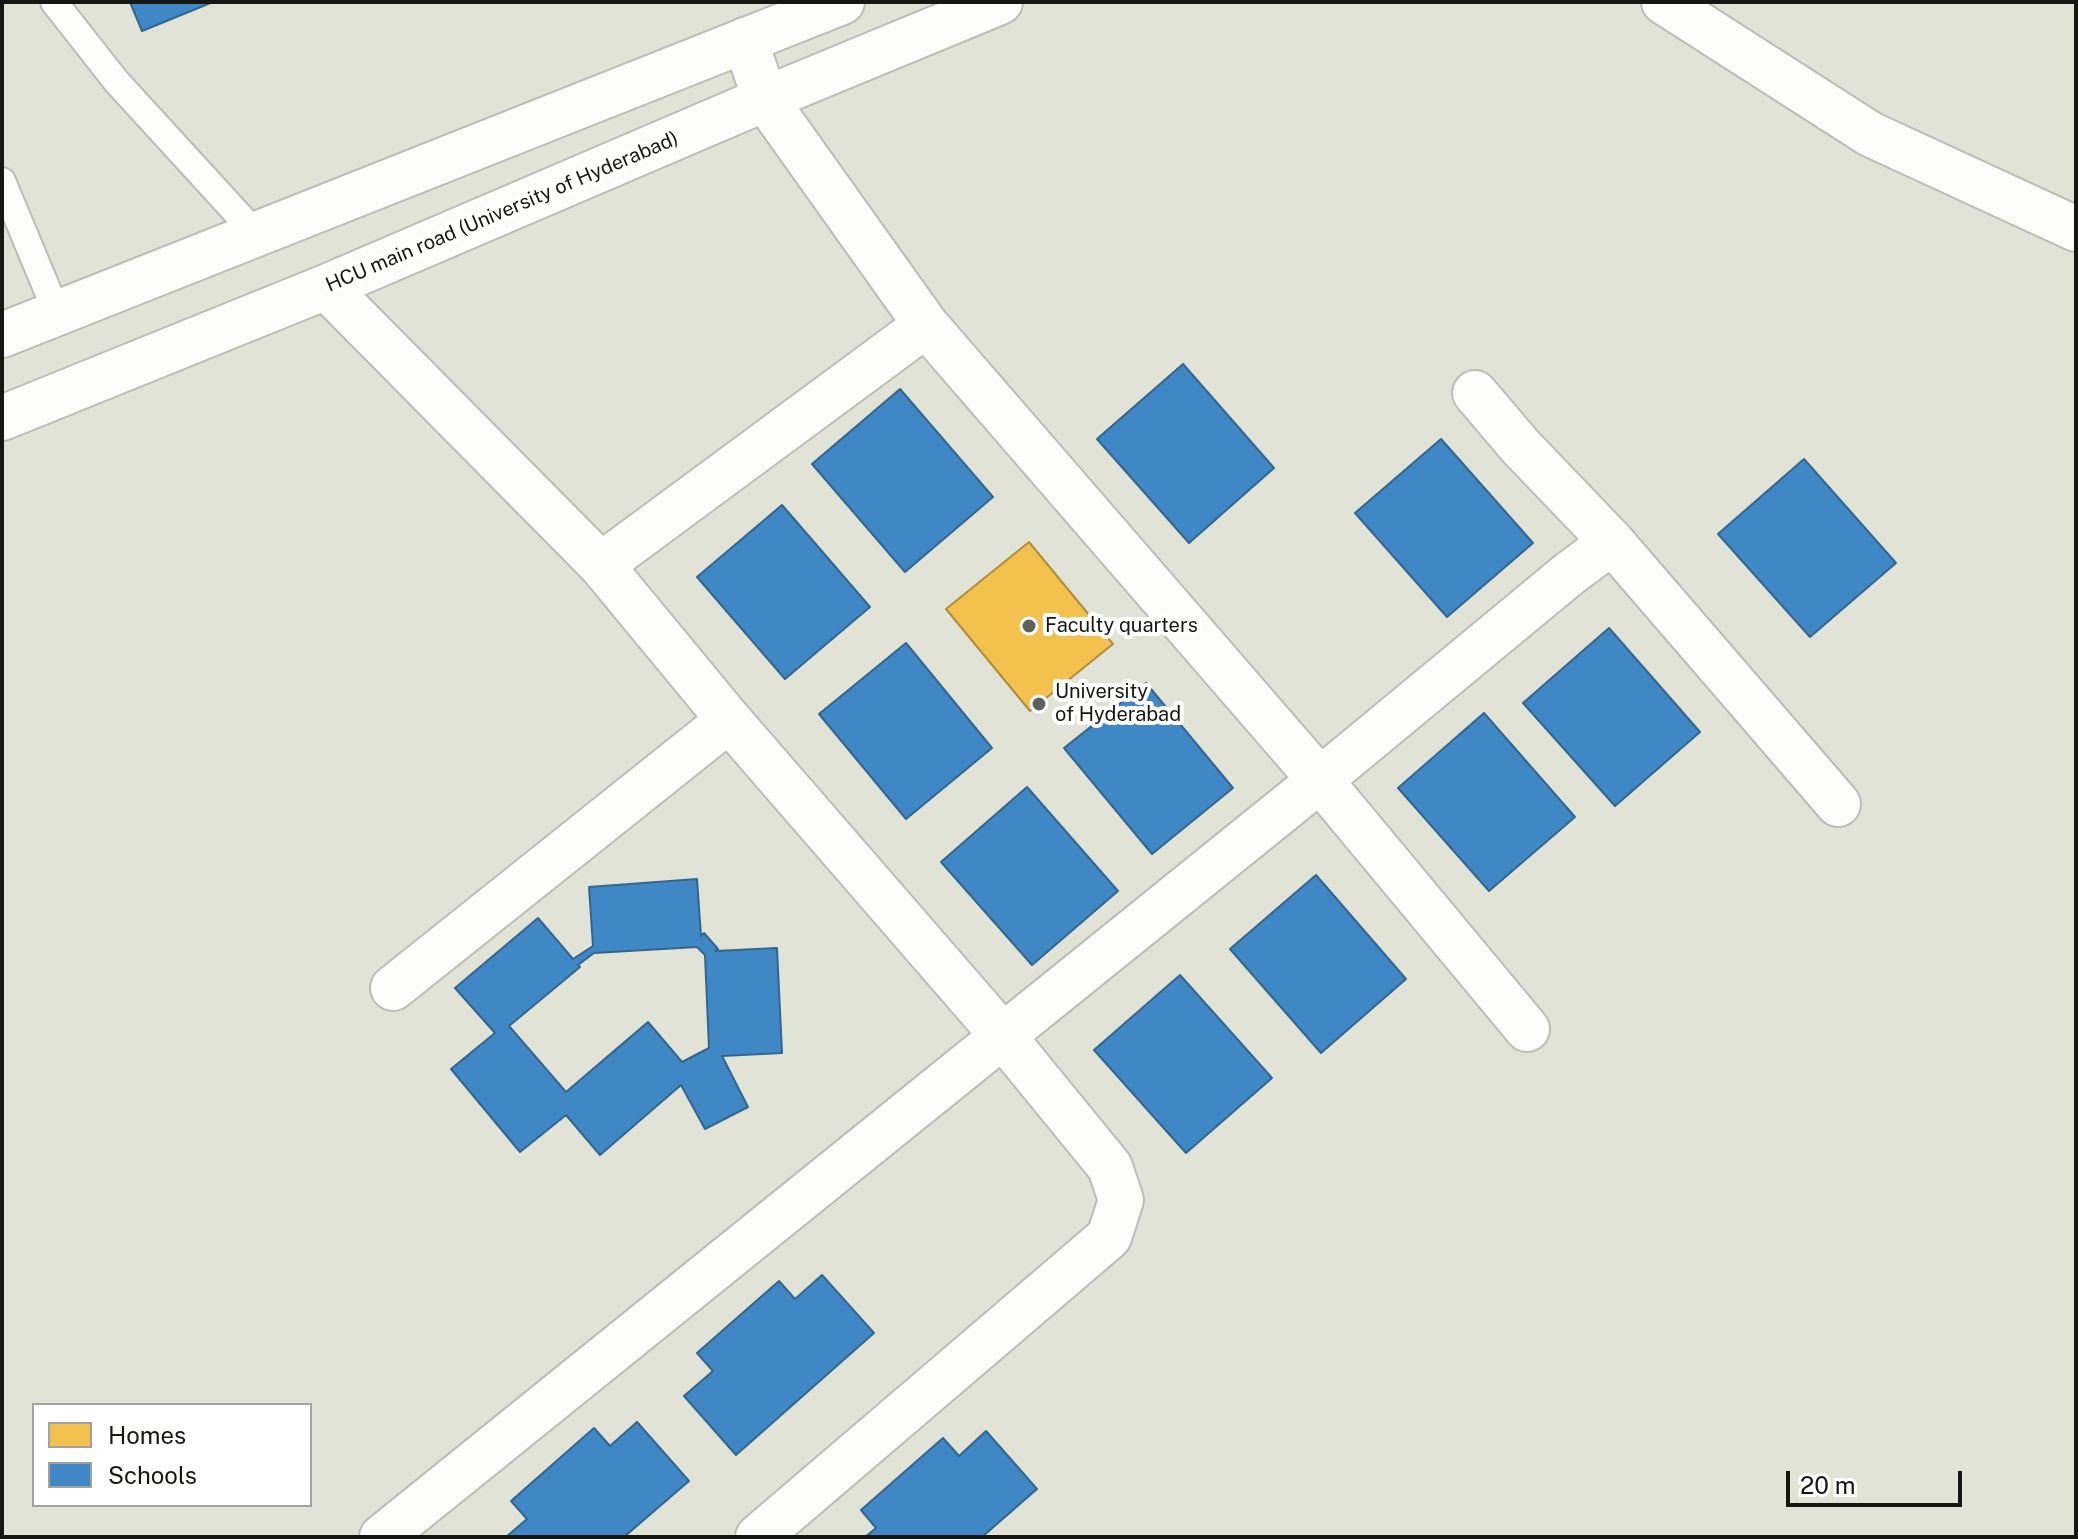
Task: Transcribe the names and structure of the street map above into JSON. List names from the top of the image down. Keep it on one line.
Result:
{"streets":{"street":["HCU main road (University of Hyderabad)"]},"places":["Faculty quarters","University of Hyderabad"],"legend":["Homes","Schools"],"scale_bar":"20 m"}
